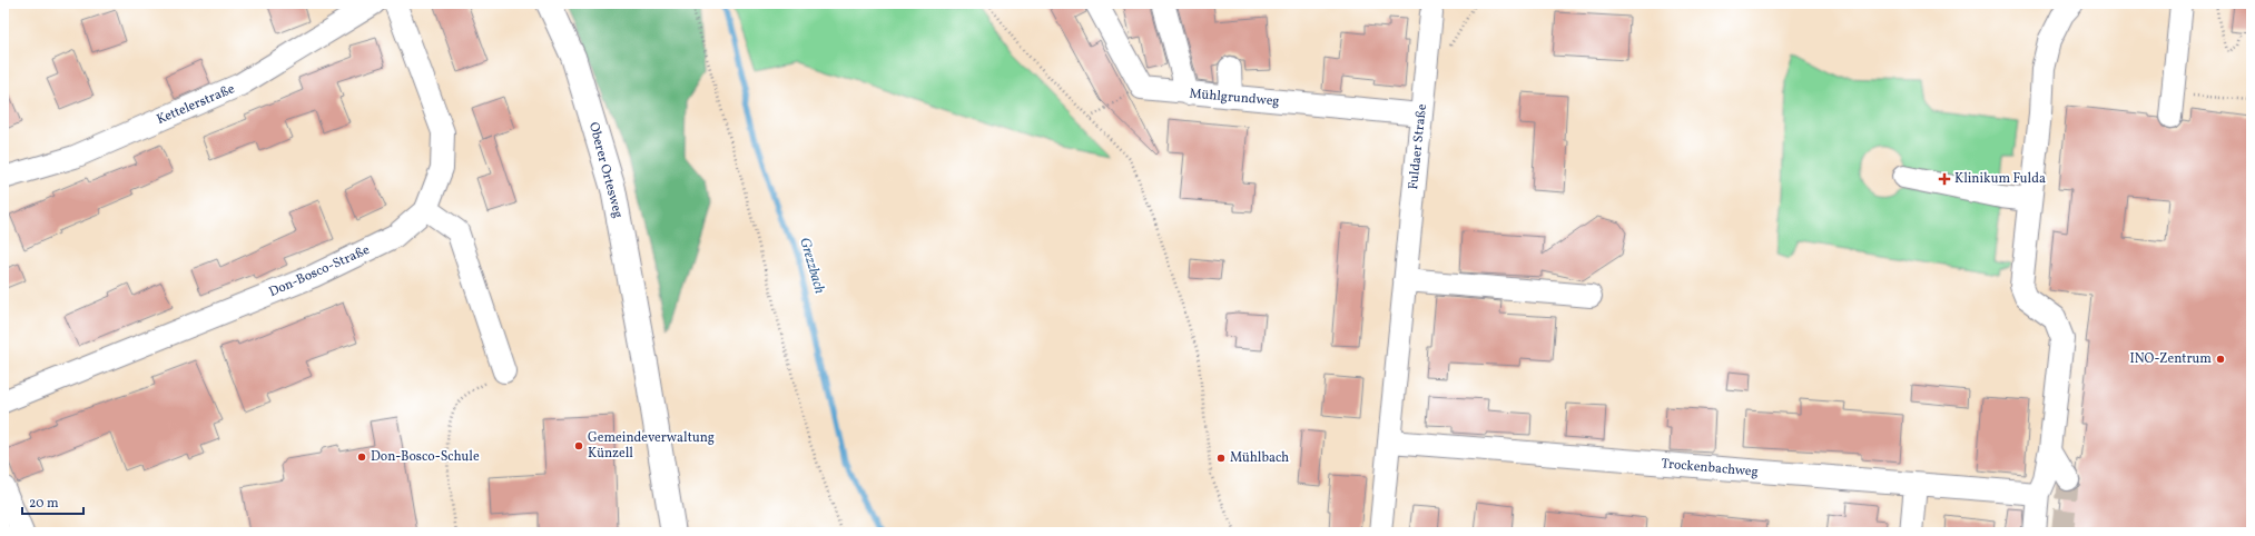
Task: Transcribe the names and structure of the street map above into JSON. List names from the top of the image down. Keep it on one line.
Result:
{"streets":{"main road":["Oberer Ortesweg"],"street":["Mühlgrundweg","Kettelerstraße","Fuldaer Straße","Don-Bosco-Straße","Trockenbachweg"]},"crossings":[["Mühlgrundweg","Fuldaer Straße"],["Fuldaer Straße","Trockenbachweg"]],"water":["Grezzbach"],"places":{"health":["Klinikum Fulda"],"other":["INO-Zentrum","Gemeindeverwaltung Künzell","Don-Bosco-Schule","Mühlbach"]},"scale_bar":"20 m"}
